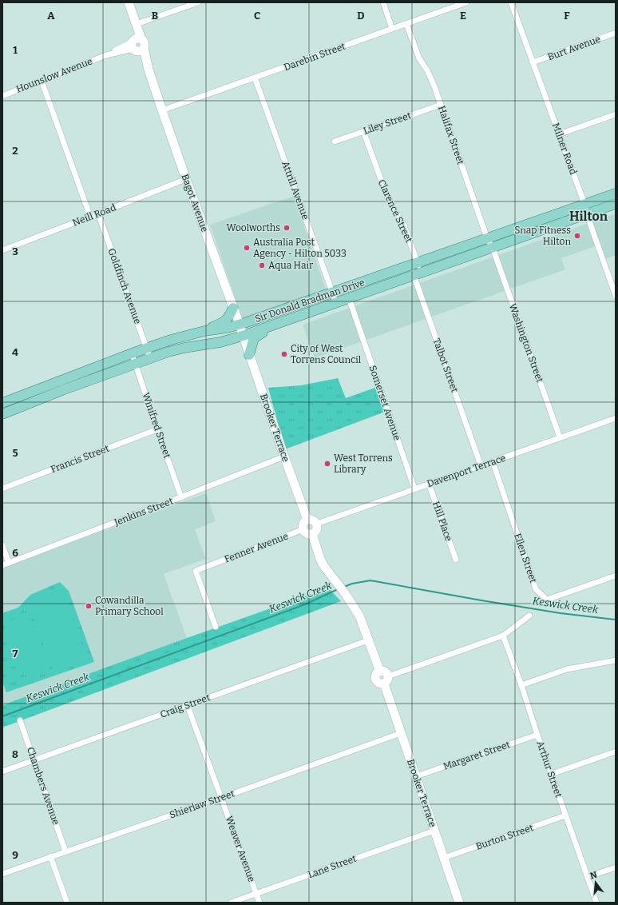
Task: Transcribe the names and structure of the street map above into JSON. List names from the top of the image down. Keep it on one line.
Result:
{"streets":{"main road":["Sir Donald Bradman Drive"],"street":["Burt Avenue","Darebin Street","Hounslow Avenue","Liley Street","Halifax Street","Milner Road","Attrill Avenue","Bagot Avenue","Clarence Street","Neill Road","Goldfinch Avenue","Washington Street","Talbot Street","Somerset Avenue","Winifred Street","Brooker Terrace","Francis Street","Davenport Terrace","Jenkins Street","Hill Place","Fenner Avenue","Ellen Street","Craig Street","Margaret Street","Arthur Street","Chambers Avenue","Shierlaw Street","Burton Street","Weaver Avenue","Lane Street"]},"crossings":[["Burt Avenue","Milner Road"],["Darebin Street","Halifax Street"],["Darebin Street","Attrill Avenue"],["Darebin Street","Bagot Avenue"],["Hounslow Avenue","Bagot Avenue"],["Liley Street","Halifax Street"],["Liley Street","Clarence Street"],["Halifax Street","Sir Donald Bradman Drive"],["Halifax Street","Washington Street"],["Milner Road","Sir Donald Bradman Drive"],["Attrill Avenue","Sir Donald Bradman Drive"],["Bagot Avenue","Neill Road"],["Bagot Avenue","Sir Donald Bradman Drive"],["Bagot Avenue","Brooker Terrace"],["Clarence Street","Sir Donald Bradman Drive"],["Clarence Street","Talbot Street"],["Neill Road","Goldfinch Avenue"],["Goldfinch Avenue","Sir Donald Bradman Drive"],["Sir Donald Bradman Drive","Washington Street"],["Sir Donald Bradman Drive","Talbot Street"],["Sir Donald Bradman Drive","Somerset Avenue"],["Sir Donald Bradman Drive","Winifred Street"],["Sir Donald Bradman Drive","Brooker Terrace"],["Washington Street","Davenport Terrace"],["Talbot Street","Davenport Terrace"],["Somerset Avenue","Davenport Terrace"],["Winifred Street","Francis Street"],["Winifred Street","Jenkins Street"],["Brooker Terrace","Davenport Terrace"],["Brooker Terrace","Jenkins Street"],["Brooker Terrace","Fenner Avenue"],["Brooker Terrace","Margaret Street"],["Brooker Terrace","Shierlaw Street"],["Brooker Terrace","Burton Street"],["Brooker Terrace","Lane Street"],["Davenport Terrace","Hill Place"],["Davenport Terrace","Fenner Avenue"],["Davenport Terrace","Ellen Street"],["Craig Street","Chambers Avenue"],["Craig Street","Weaver Avenue"],["Margaret Street","Arthur Street"],["Arthur Street","Burton Street"],["Chambers Avenue","Shierlaw Street"],["Shierlaw Street","Weaver Avenue"],["Weaver Avenue","Lane Street"]],"districts":["Hilton"],"water":["Keswick Creek"],"places":["Woolworths","Snap Fitness Hilton","Australia Post Agency - Hilton 5033","Aqua Hair","City of West Torrens Council","West Torrens Library","Cowandilla Primary School"],"north":"top","grid":{"columns":["A","B","C","D","E","F"],"rows":["1","2","3","4","5","6","7","8","9"]}}
